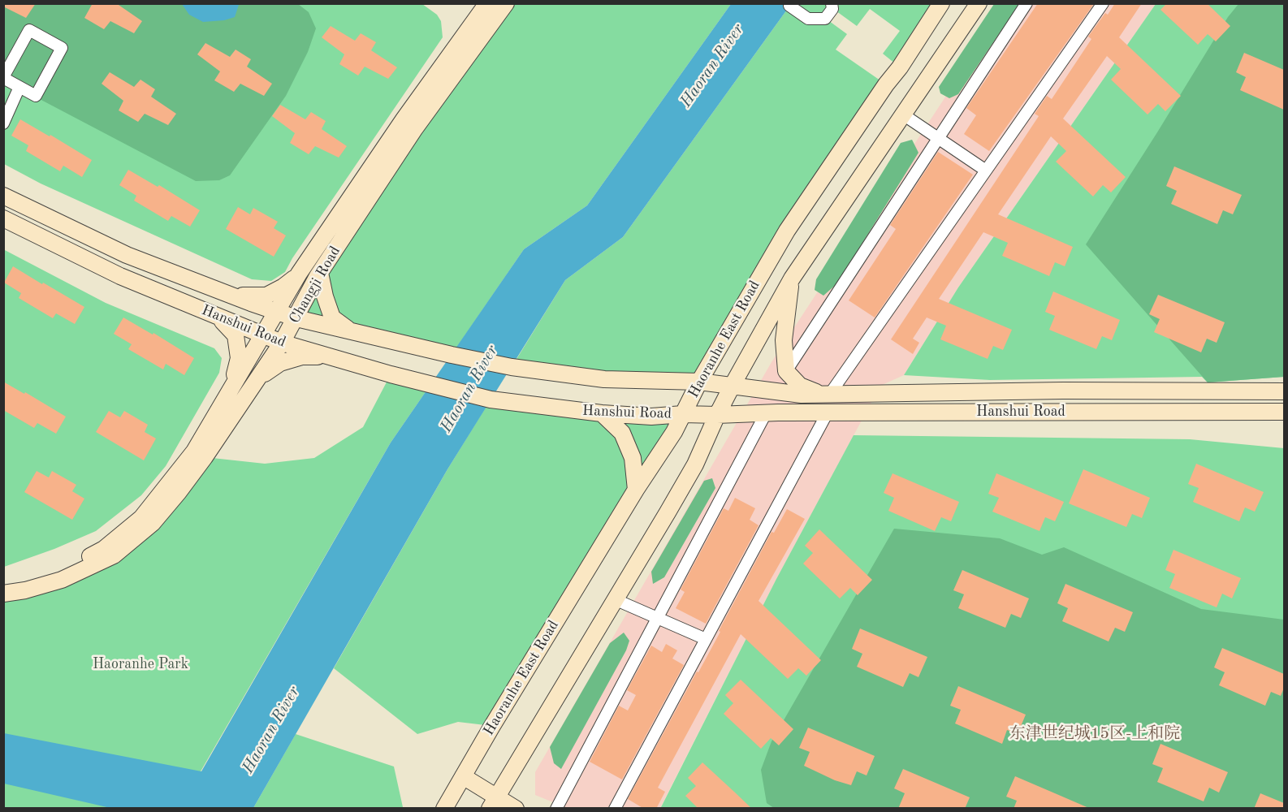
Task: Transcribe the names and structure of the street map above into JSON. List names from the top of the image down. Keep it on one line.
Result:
{"streets":{"main road":["Changji Road","Hanshui Road","Haoranhe East Road"]},"crossings":[["Changji Road","Hanshui Road"],["Hanshui Road","Haoranhe East Road"]],"districts":["东津世纪城15区-上和院"],"water":["Haoran River"],"parks":["Haoranhe Park"]}
